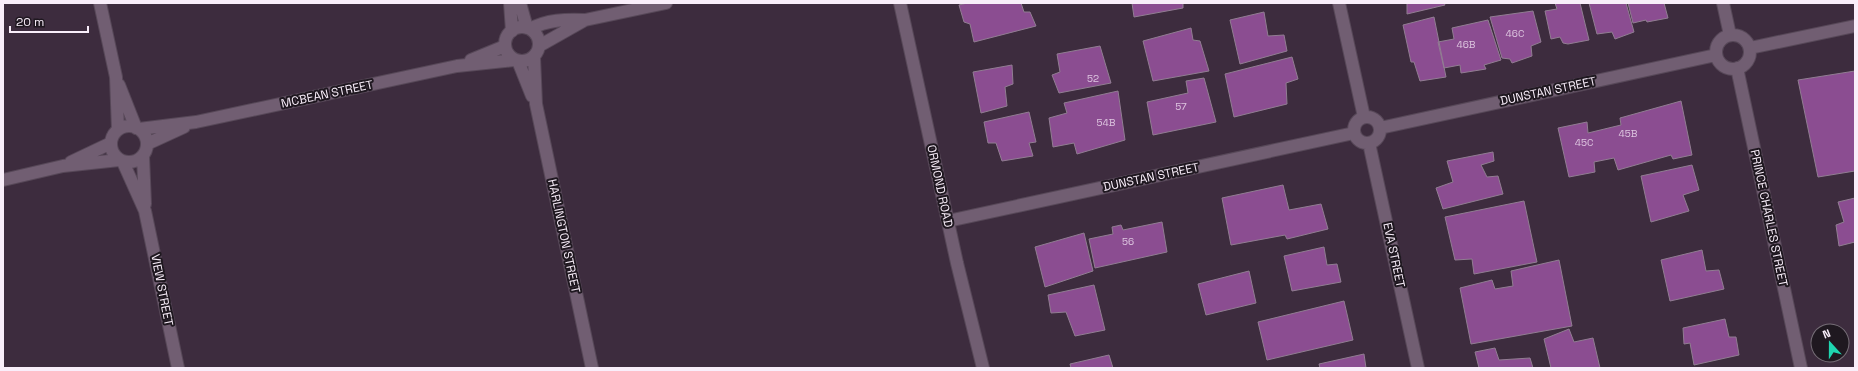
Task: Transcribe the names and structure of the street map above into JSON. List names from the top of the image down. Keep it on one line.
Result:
{"streets":{"street":["DUNSTAN STREET","MCBEAN STREET","ORMOND ROAD","PRINCE CHARLES STREET","HARLINGTON STREET","EVA STREET","VIEW STREET"]},"crossings":[["DUNSTAN STREET","ORMOND ROAD"],["DUNSTAN STREET","PRINCE CHARLES STREET"],["DUNSTAN STREET","EVA STREET"],["MCBEAN STREET","HARLINGTON STREET"],["MCBEAN STREET","VIEW STREET"]],"house_numbers":["46C","46B","52","57","54B","45B","45C","56"],"scale_bar":"20 m","north":"top"}
